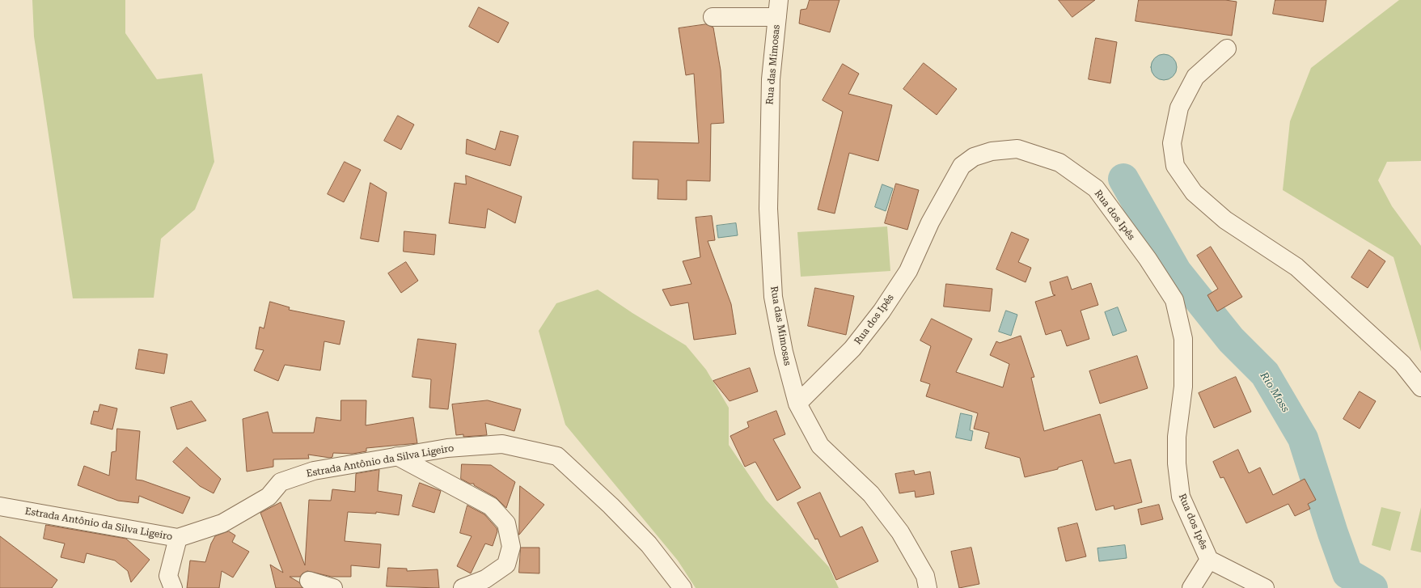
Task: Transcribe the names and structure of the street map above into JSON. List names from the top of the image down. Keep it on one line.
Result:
{"streets":{"street":["Rua das Mimosas","Rua dos Ipês","Estrada Antônio da Silva Ligeiro"]},"crossings":[["Rua das Mimosas","Rua dos Ipês"]],"water":["Rio Moss"]}
